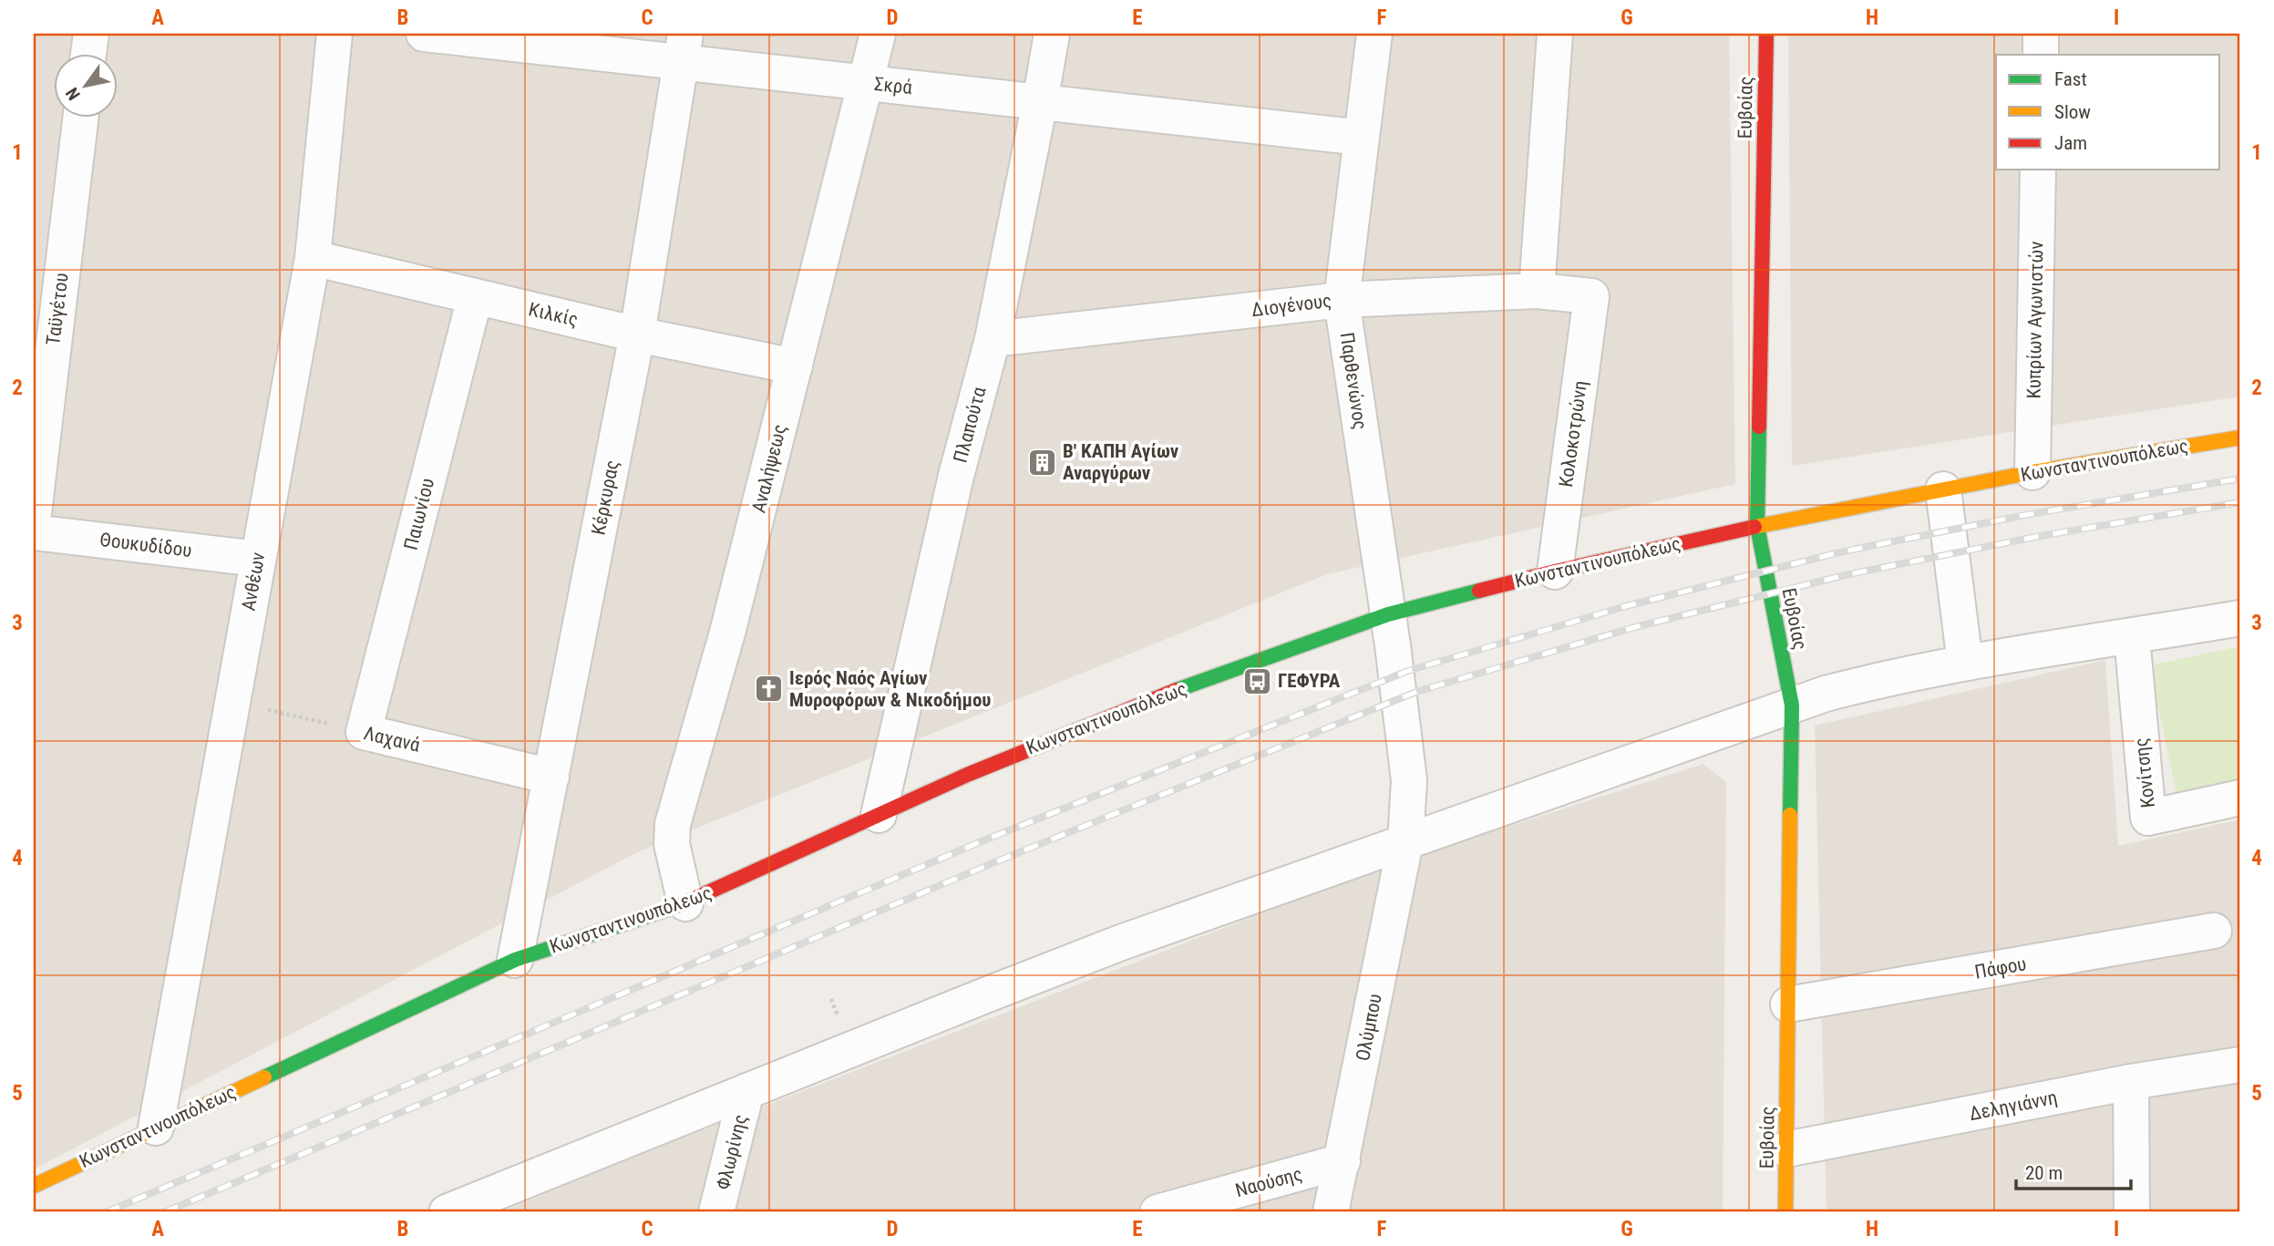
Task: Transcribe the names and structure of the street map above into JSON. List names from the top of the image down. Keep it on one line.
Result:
{"streets":{"street":["Σκρά","Ευβοίας","Διογένους","Ταϋγέτου","Κιλκίς","Κυπρίων Αγωνιστών","Παρθενώνος","Πλαπούτα","Κολοκοτρώνη","Κωνσταντινουπόλεως","Αναλήψεως","Κέρκυρας","Παιωνίου","Θουκυδίδου","Ανθέων","Λαχανά","Κονίτσης","Πάφου","Ολύμπου","Δεληγιάννη","Φλωρίνης","Ναούσης"]},"crossings":[["Σκρά","Παρθενώνος"],["Σκρά","Πλαπούτα"],["Σκρά","Αναλήψεως"],["Σκρά","Κέρκυρας"],["Ευβοίας","Κωνσταντινουπόλεως"],["Ευβοίας","Πάφου"],["Ευβοίας","Δεληγιάννη"],["Διογένους","Παρθενώνος"],["Διογένους","Πλαπούτα"],["Διογένους","Κολοκοτρώνη"],["Κιλκίς","Αναλήψεως"],["Κιλκίς","Κέρκυρας"],["Κιλκίς","Παιωνίου"],["Κιλκίς","Ανθέων"],["Κυπρίων Αγωνιστών","Κωνσταντινουπόλεως"],["Παρθενώνος","Κωνσταντινουπόλεως"],["Παρθενώνος","Ολύμπου"],["Πλαπούτα","Κωνσταντινουπόλεως"],["Κολοκοτρώνη","Κωνσταντινουπόλεως"],["Κωνσταντινουπόλεως","Αναλήψεως"],["Κωνσταντινουπόλεως","Κέρκυρας"],["Κωνσταντινουπόλεως","Ανθέων"],["Κέρκυρας","Λαχανά"],["Παιωνίου","Λαχανά"],["Θουκυδίδου","Ανθέων"],["Ανθέων","Λαχανά"],["Ολύμπου","Ναούσης"]],"places":{"building":["Β' ΚΑΠΗ Αγίων Αναργύρων"],"bus stop":["ΓΕΦΥΡΑ"],"church":["Ιερός Ναός Αγίων Μυροφόρων & Νικοδήμου"]},"legend":["Fast","Slow","Jam"],"scale_bar":"20 m","north":"bottom left","grid":{"columns":["A","B","C","D","E","F","G","H","I"],"rows":["1","2","3","4","5"]}}
